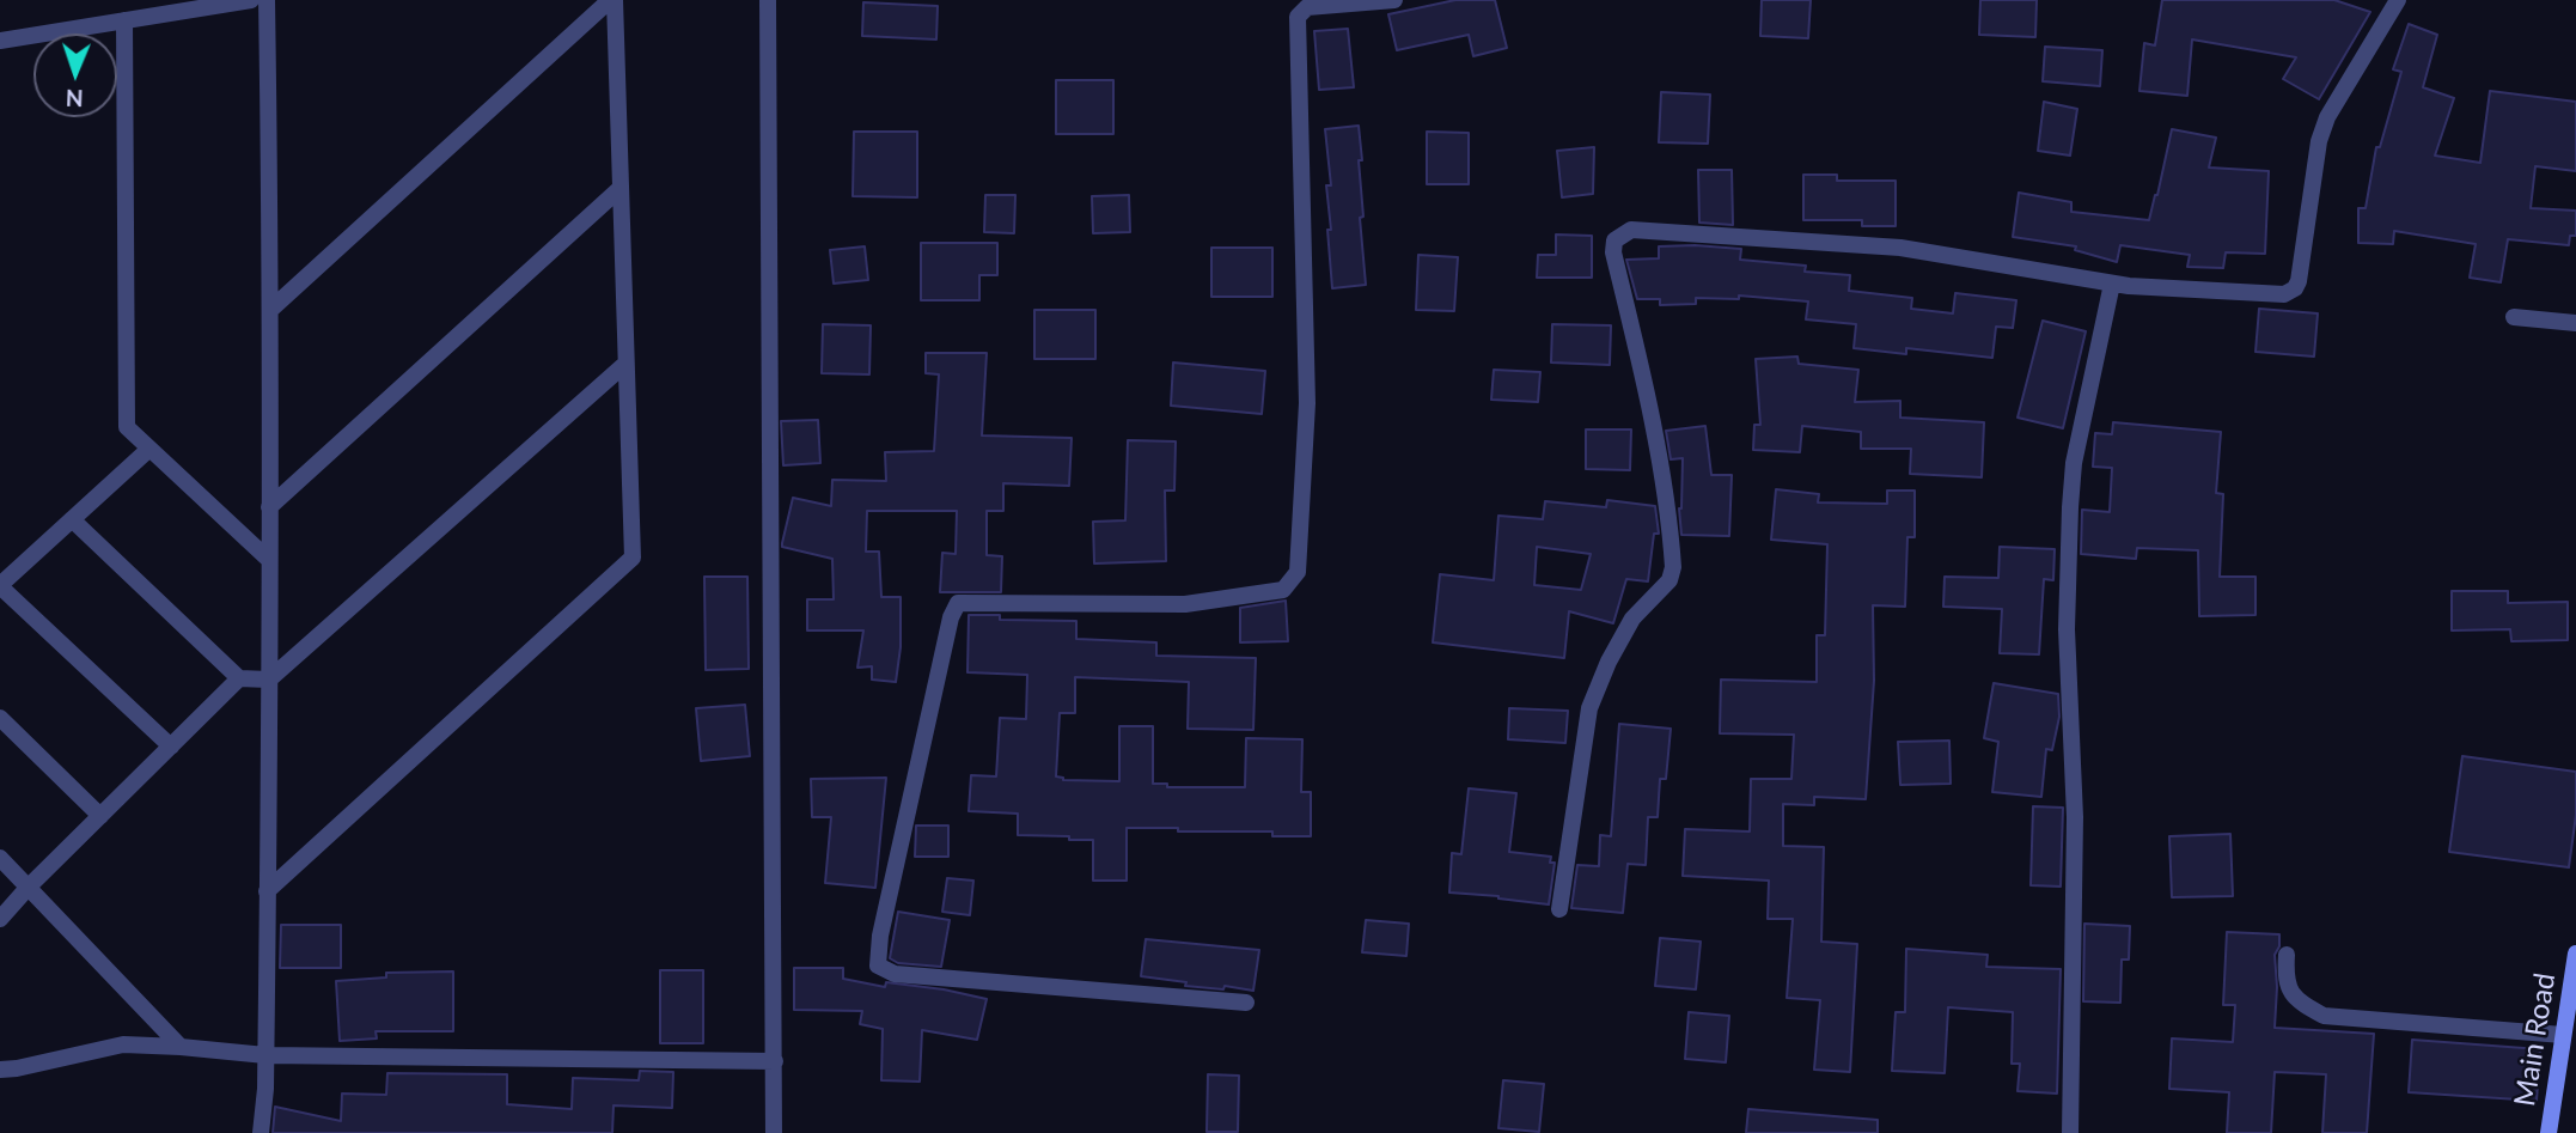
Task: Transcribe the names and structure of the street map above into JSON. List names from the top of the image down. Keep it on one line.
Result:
{"streets":{"main road":["Main Road"]},"north":"bottom"}
